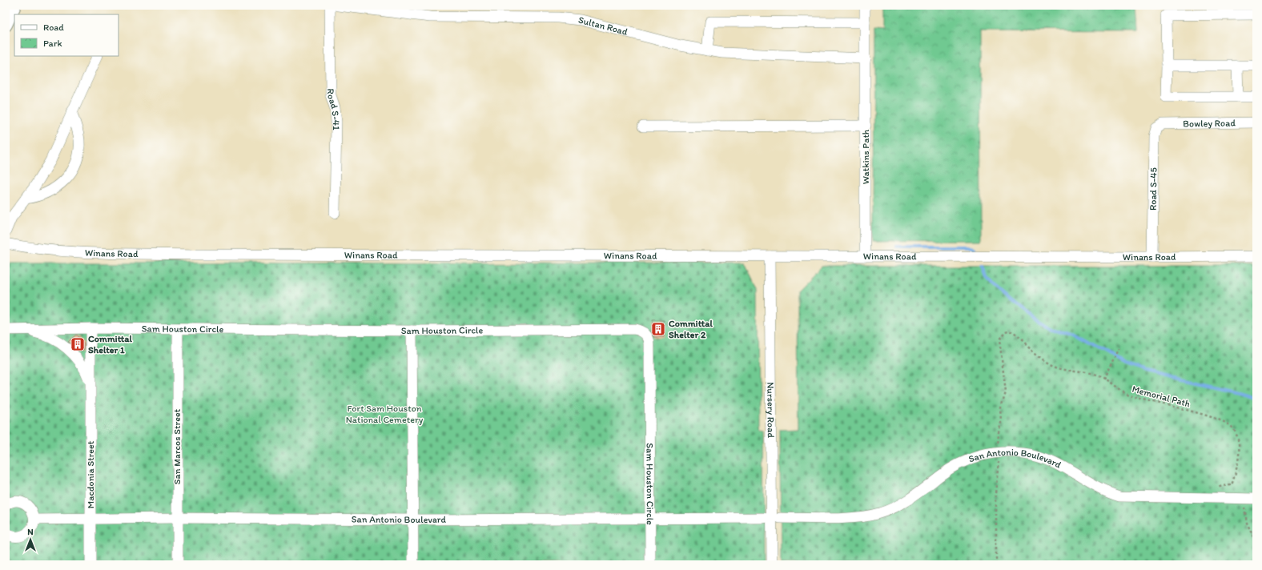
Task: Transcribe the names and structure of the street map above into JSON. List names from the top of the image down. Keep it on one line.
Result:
{"streets":{"street":["Sultan Road","Road S-41","Bowley Road","Watkins Path","Road S-45","Winans Road","Sam Houston Circle","Nursery Road","San Marcos Street","San Antonio Boulevard","Macdonia Street"],"path":["Memorial Path"]},"crossings":[["Sultan Road","Watkins Path"],["Bowley Road","Road S-45"],["Watkins Path","Winans Road"],["Road S-45","Winans Road"],["Winans Road","Nursery Road"],["Sam Houston Circle","San Marcos Street"],["Sam Houston Circle","San Antonio Boulevard"],["Sam Houston Circle","Macdonia Street"],["Memorial Path","San Antonio Boulevard"],["San Marcos Street","San Antonio Boulevard"],["San Antonio Boulevard","Macdonia Street"]],"parks":["Fort Sam Houston National Cemetery"],"places":{"building":["Committal Shelter 2","Committal Shelter 1"]},"legend":["Road","Park"],"north":"top"}
